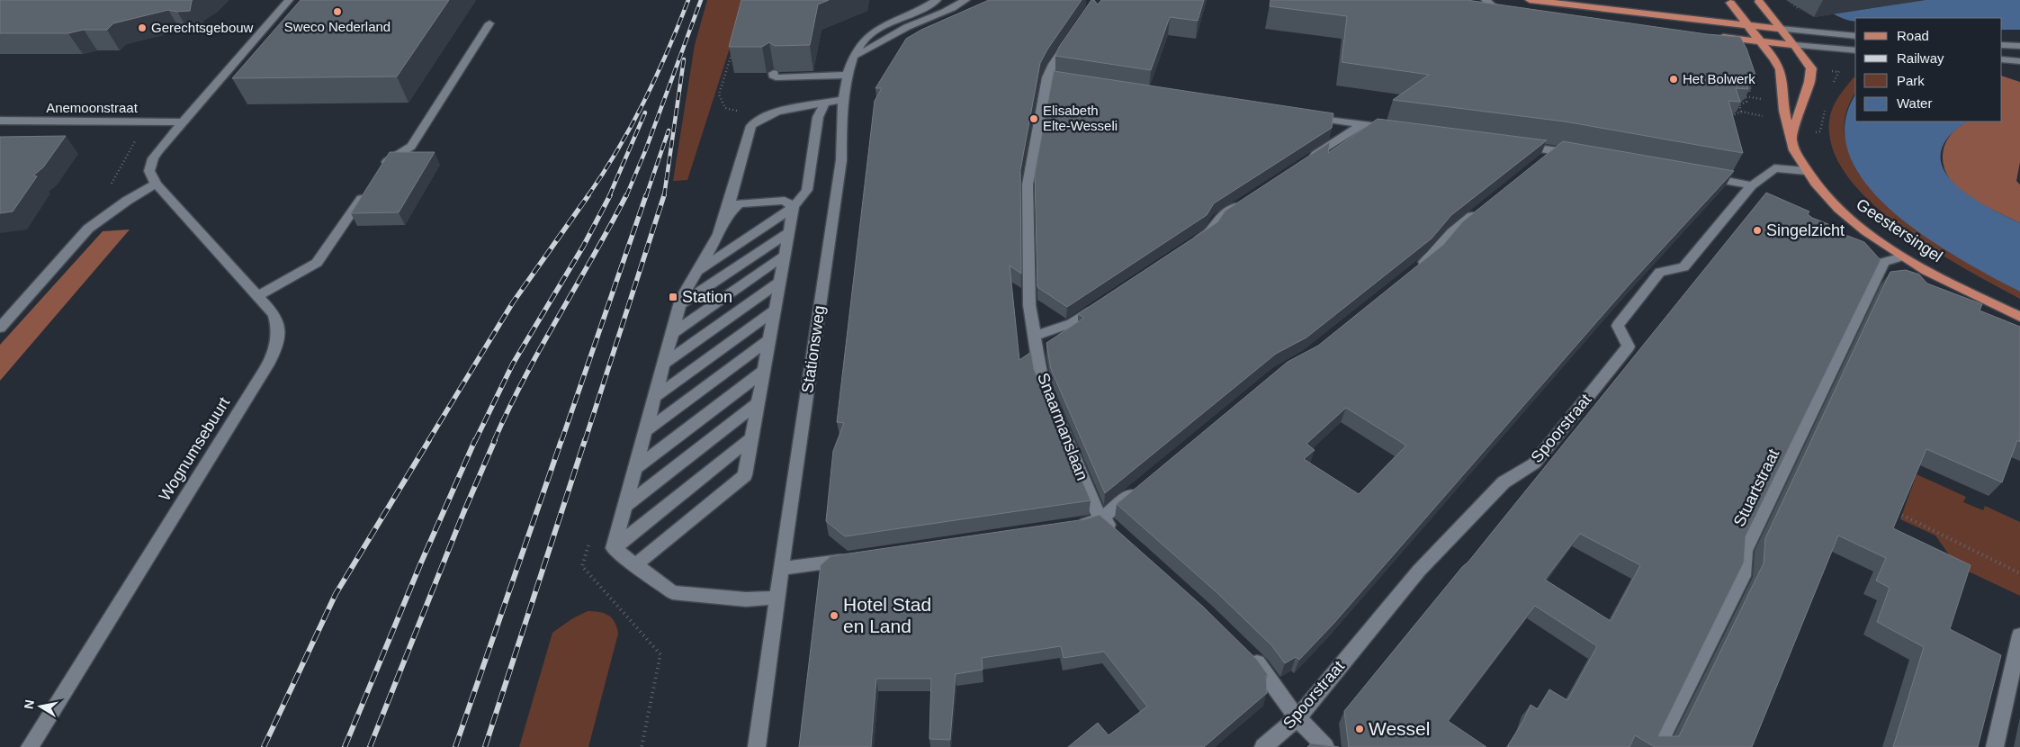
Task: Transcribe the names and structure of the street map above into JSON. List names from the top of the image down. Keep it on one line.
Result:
{"streets":{"main road":["Geestersingel"],"street":["Anemoonstraat","Stationsweg","Snaarmanslaan","Spoorstraat","Wognumsebuurt","Stuartstraat"]},"crossings":[["Geestersingel","Stuartstraat"]],"places":{"other":["Sweco Nederland","Gerechtsgebouw","Het Bolwerk","Elisabeth Elte-Wesseli","Singelzicht","Hotel Stad en Land","Wessel"],"transit":["Station"]},"legend":["Road","Railway","Park","Water"],"north":"left"}
